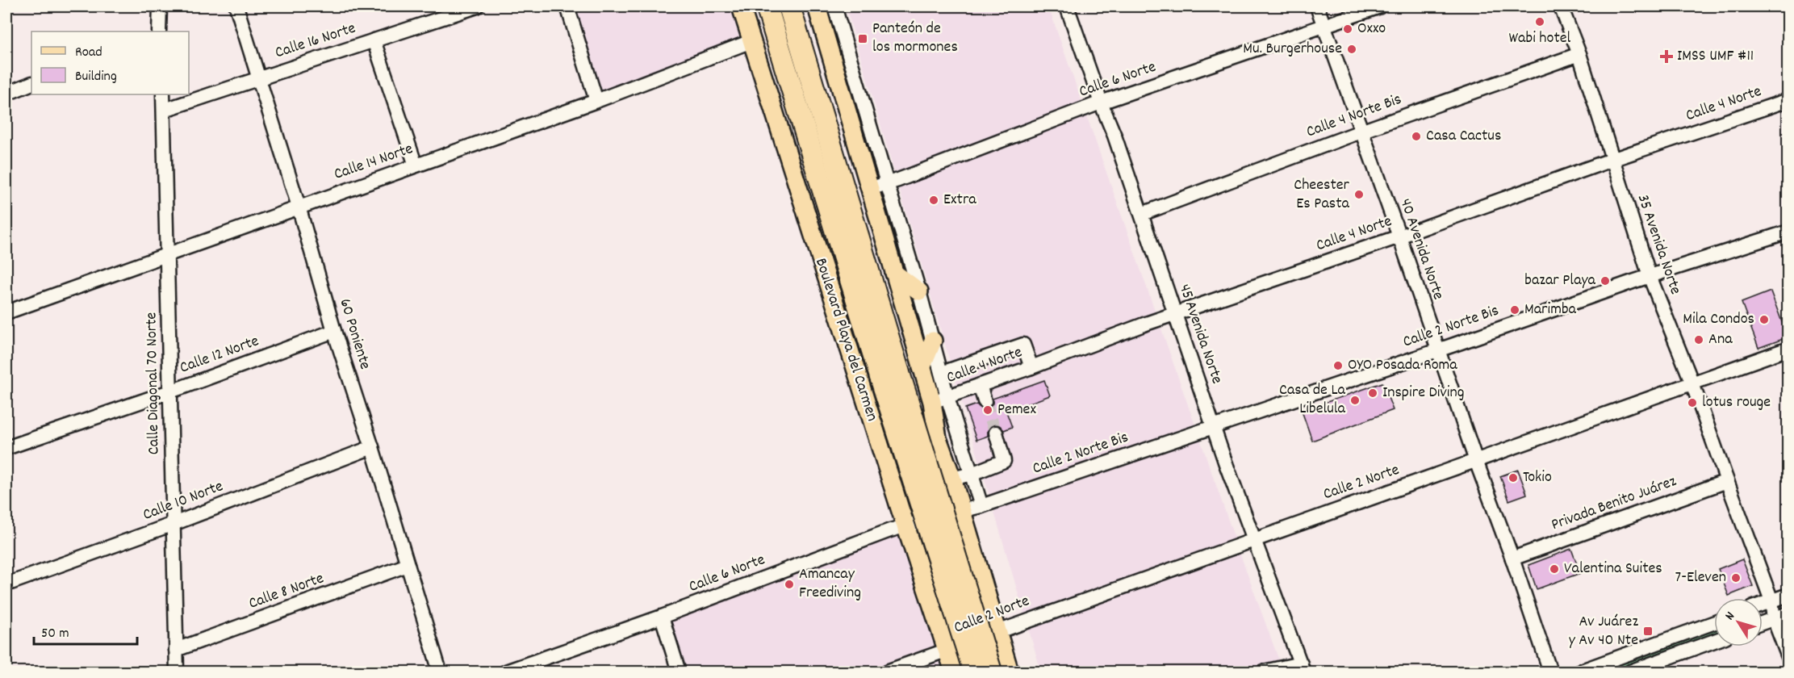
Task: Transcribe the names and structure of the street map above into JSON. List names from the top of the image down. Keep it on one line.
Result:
{"streets":{"main road":["Boulevard Playa del Carmen"],"street":["Calle 16 Norte","Calle 6 Norte","Calle 4 Norte","Calle 4 Norte Bis","Calle 14 Norte","35 Avenida Norte","40 Avenida Norte","Calle 2 Norte Bis","60 Poniente","45 Avenida Norte","Calle 12 Norte","Calle Diagonal 70 Norte","Calle 2 Norte","Calle 10 Norte","Privada Benito Juárez","Calle 8 Norte"]},"crossings":[["Calle 16 Norte","60 Poniente"],["Calle 16 Norte","Calle Diagonal 70 Norte"],["Calle 6 Norte","40 Avenida Norte"],["Calle 6 Norte","Calle 2 Norte Bis"],["Calle 6 Norte","45 Avenida Norte"],["Calle 6 Norte","Boulevard Playa del Carmen"],["Calle 4 Norte","35 Avenida Norte"],["Calle 4 Norte","40 Avenida Norte"],["Calle 4 Norte","45 Avenida Norte"],["Calle 4 Norte Bis","35 Avenida Norte"],["Calle 4 Norte Bis","40 Avenida Norte"],["Calle 4 Norte Bis","45 Avenida Norte"],["Calle 14 Norte","60 Poniente"],["Calle 14 Norte","Boulevard Playa del Carmen"],["Calle 14 Norte","Calle Diagonal 70 Norte"],["35 Avenida Norte","Calle 2 Norte Bis"],["35 Avenida Norte","Calle 2 Norte"],["35 Avenida Norte","Privada Benito Juárez"],["40 Avenida Norte","Calle 2 Norte Bis"],["40 Avenida Norte","Calle 2 Norte"],["40 Avenida Norte","Privada Benito Juárez"],["Calle 2 Norte Bis","45 Avenida Norte"],["60 Poniente","Calle 12 Norte"],["60 Poniente","Calle 10 Norte"],["60 Poniente","Calle 8 Norte"],["45 Avenida Norte","Calle 2 Norte"],["Boulevard Playa del Carmen","Calle 2 Norte"],["Calle 12 Norte","Calle Diagonal 70 Norte"],["Calle Diagonal 70 Norte","Calle 10 Norte"],["Calle Diagonal 70 Norte","Calle 8 Norte"]],"places":{"other":["Wabi hotel","Oxxo","Mu. Burgerhouse","Casa Cactus","Cheester Es Pasta","Extra","bazar Playa","Marimba","Mila Condos","Ana","OYO Posada Roma","Inspire Diving","Casa de La Libelula","lotus rouge","Pemex","Tokio","Valentina Suites","7-Eleven","Amancay Freediving"],"transit":["Panteón de los mormones","Av Juárez y Av 40 Nte"],"health":["IMSS UMF #11"]},"legend":["Road","Building"],"scale_bar":"50 m","north":"top left"}
